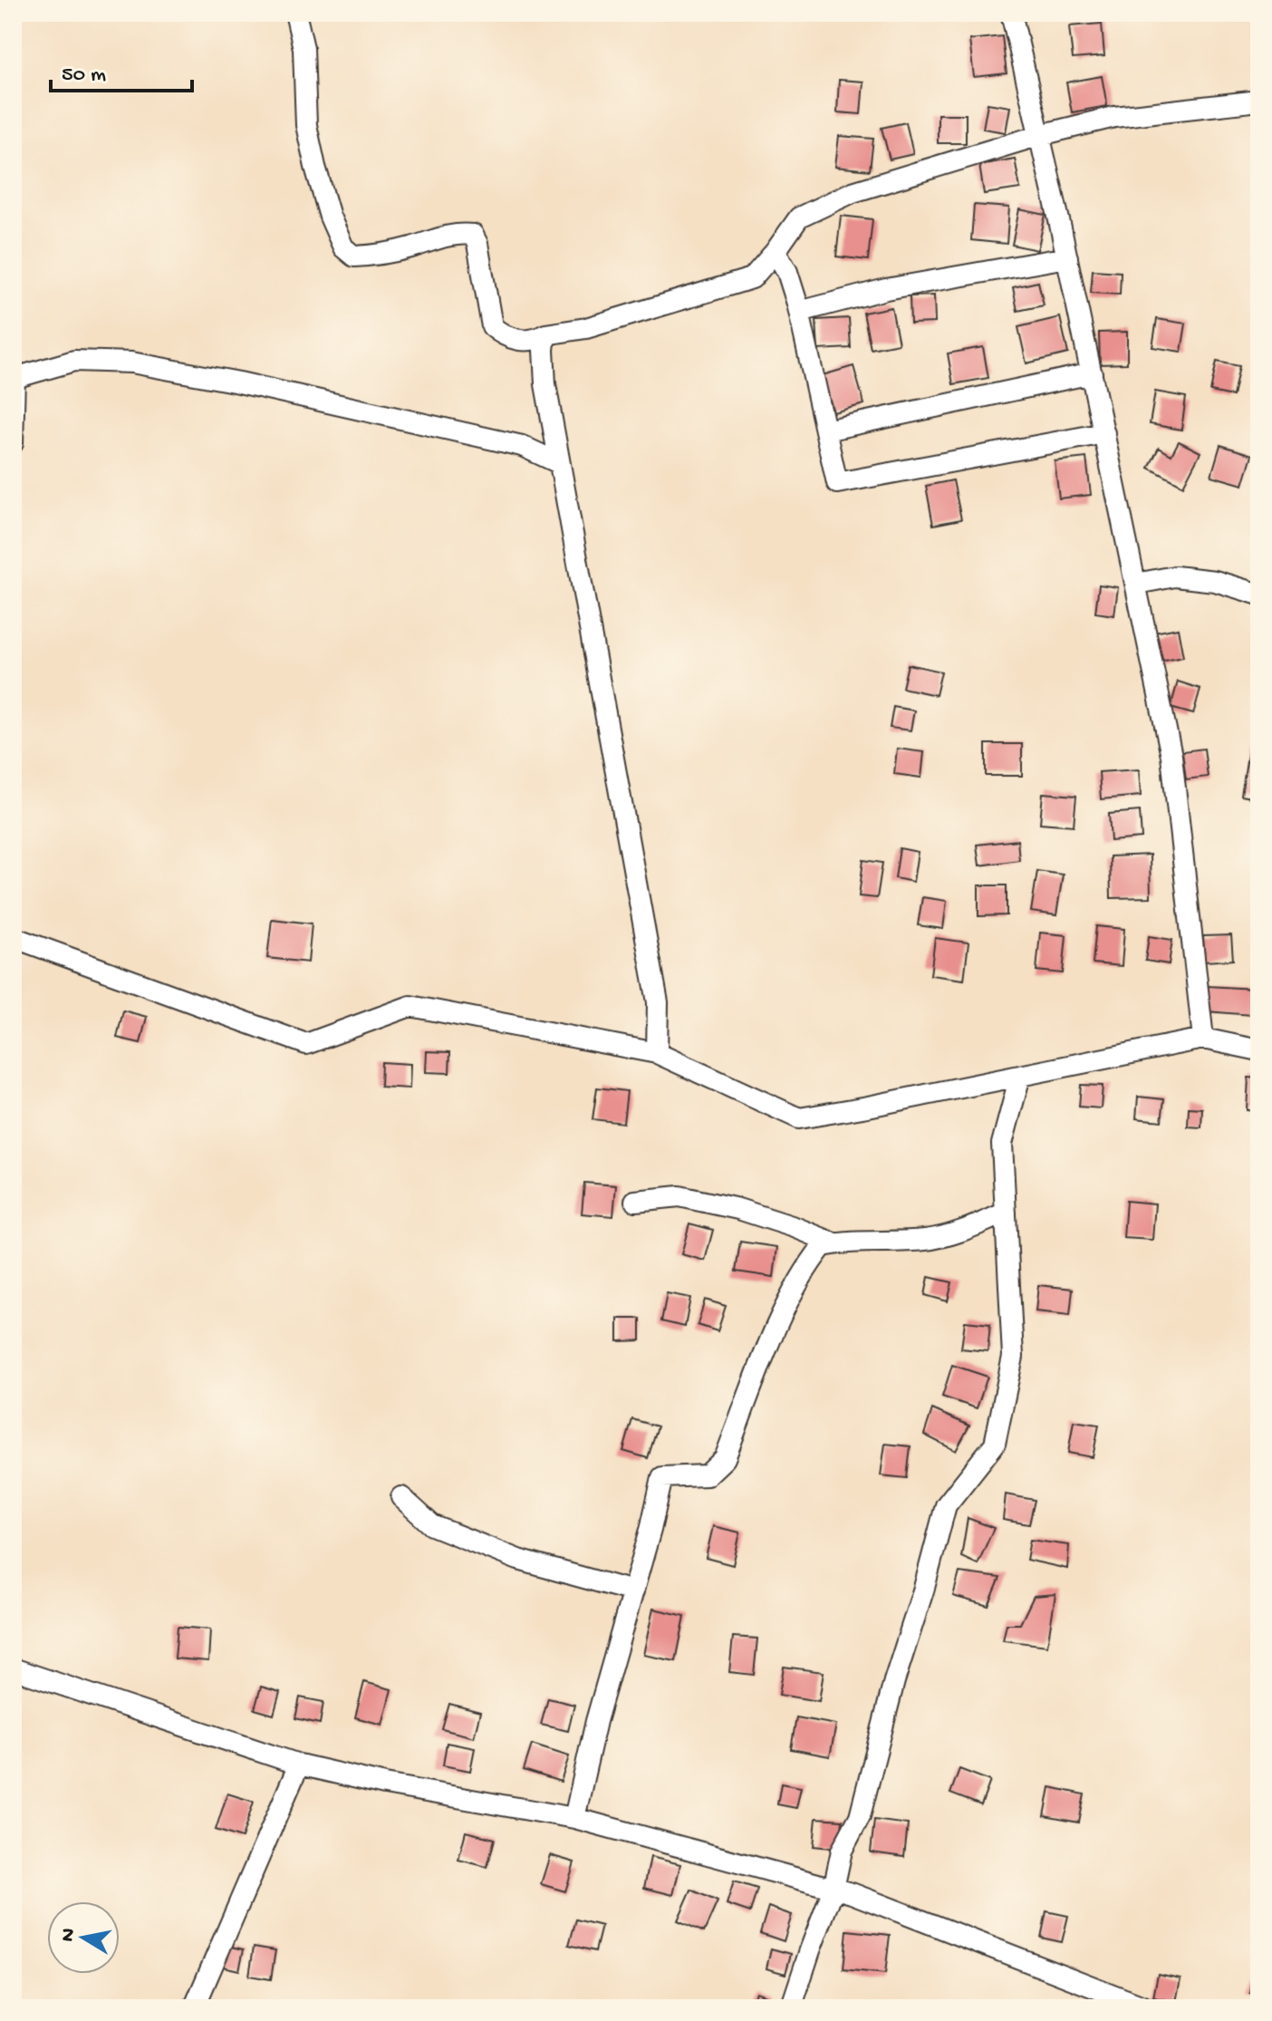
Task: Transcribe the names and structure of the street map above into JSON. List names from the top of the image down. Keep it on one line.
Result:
{"scale_bar":"50 m","north":"left"}
